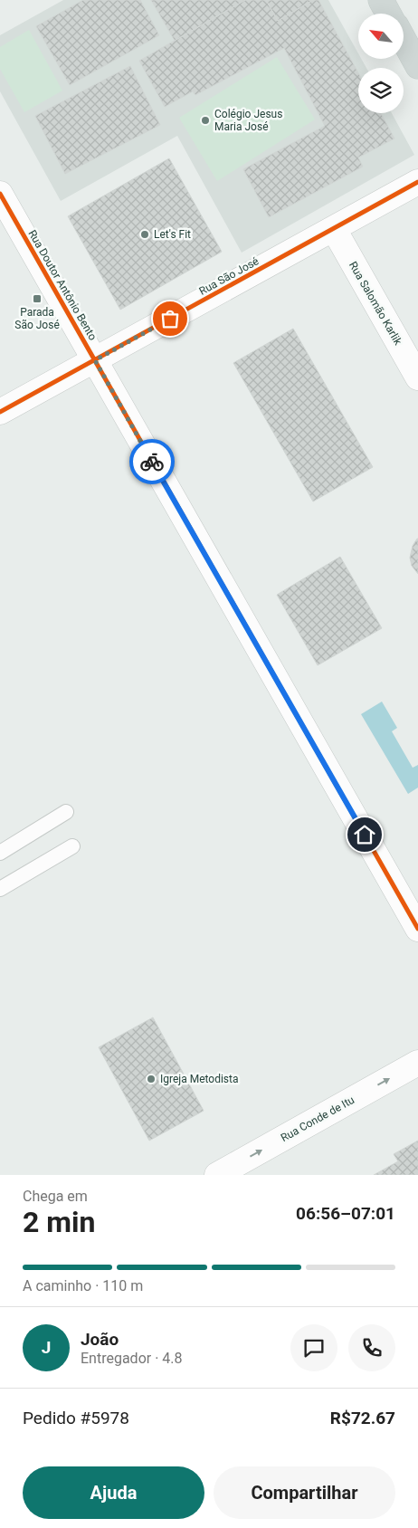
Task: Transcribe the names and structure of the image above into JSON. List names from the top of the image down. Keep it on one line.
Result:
{"streets":{"street":["Rua São José","Rua Doutor Antônio Bento","Rua Salomão Karlik","Rua Conde de Itu"]},"crossings":[["Rua São José","Rua Doutor Antônio Bento"],["Rua São José","Rua Salomão Karlik"]],"one_way":["Rua Conde de Itu"],"places":{"other":["Colégio Jesus Maria José","Let's Fit","Igreja Metodista"],"transit":["Parada São José"]},"north":"top left","page":{"heading":["2 min","Chega em","06:56–07:01"],"panel":["João","Entregador · 4.8","Pedido #5978","R$72.67"],"bar":"A caminho · 110 m","round":"J","buttons":["Ajuda","Compartilhar"]}}
